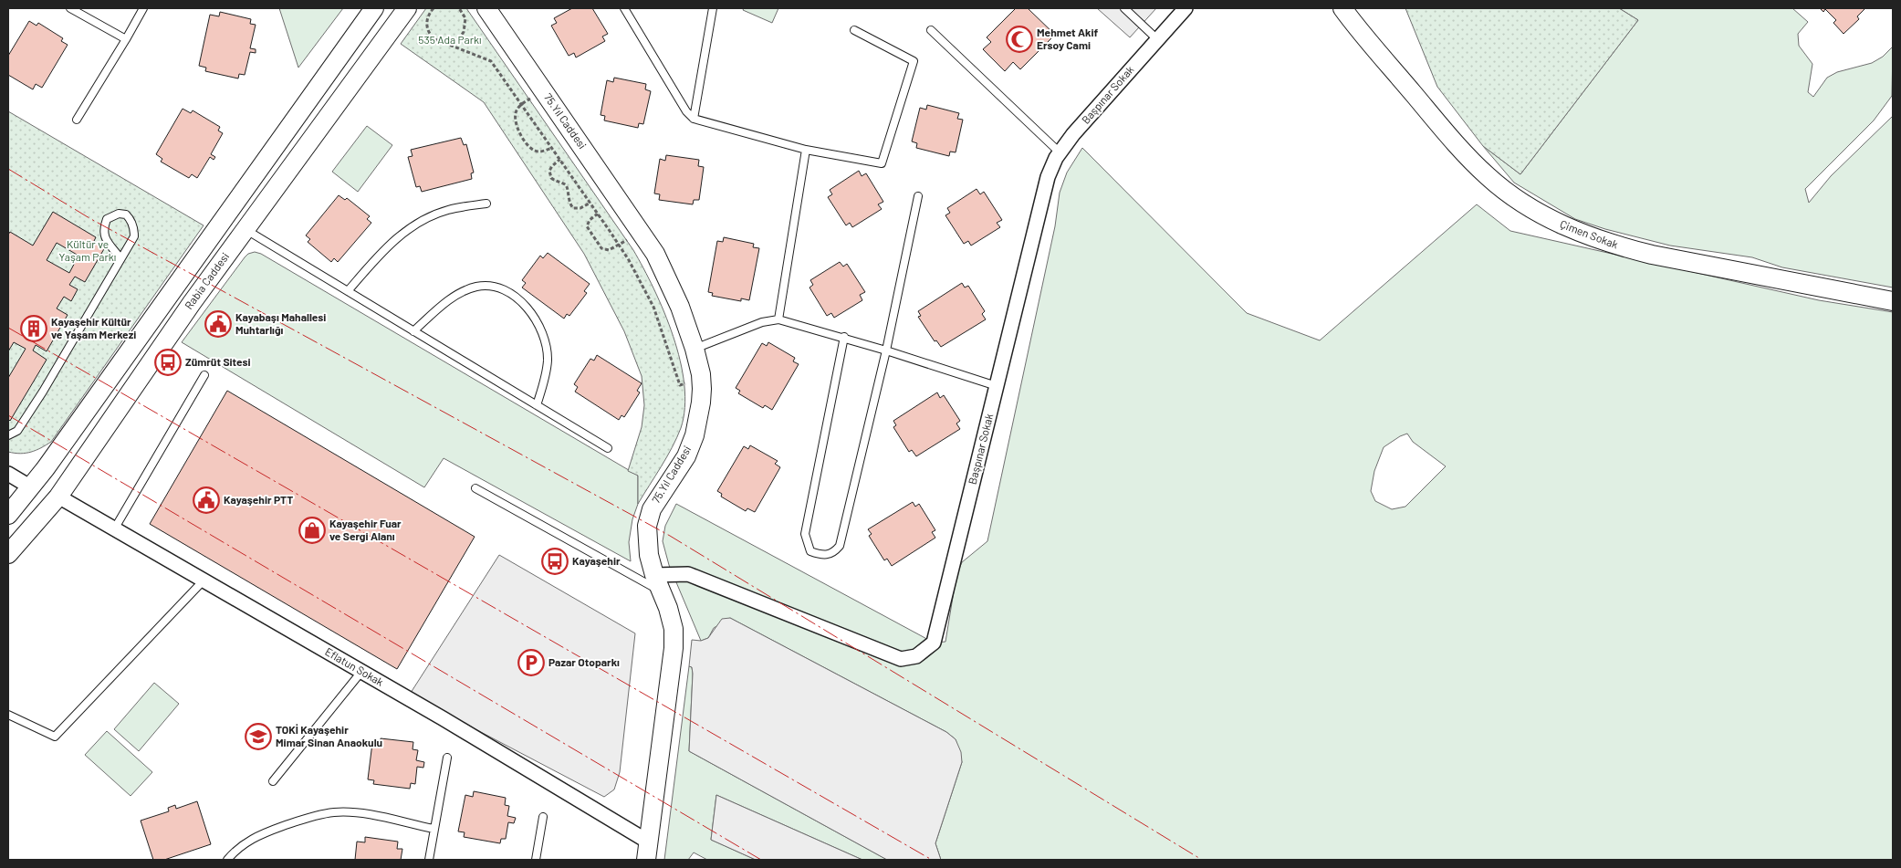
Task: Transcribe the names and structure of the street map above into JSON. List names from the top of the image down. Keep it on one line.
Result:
{"streets":{"street":["Başpınar Sokak","75.Yıl Caddesi","Çimen Sokak","Rabia Caddesi","Eflatun Sokak"]},"crossings":[["Başpınar Sokak","75.Yıl Caddesi"],["75.Yıl Caddesi","Eflatun Sokak"],["Rabia Caddesi","Eflatun Sokak"]],"parks":["535 Ada Parkı","Kültür ve Yaşam Parkı"],"places":{"mosque":["Mehmet Akif Ersoy Cami"],"public building":["Kayabaşı Mahallesi Muhtarlığı","Kayaşehir PTT"],"building":["Kayaşehir Kültür ve Yaşam Merkezi"],"bus stop":["Zümrüt Sitesi","Kayaşehir"],"shop":["Kayaşehir Fuar ve Sergi Alanı"],"parking":["Pazar Otoparkı"],"school or university":["TOKİ Kayaşehir Mimar Sinan Anaokulu"]}}
